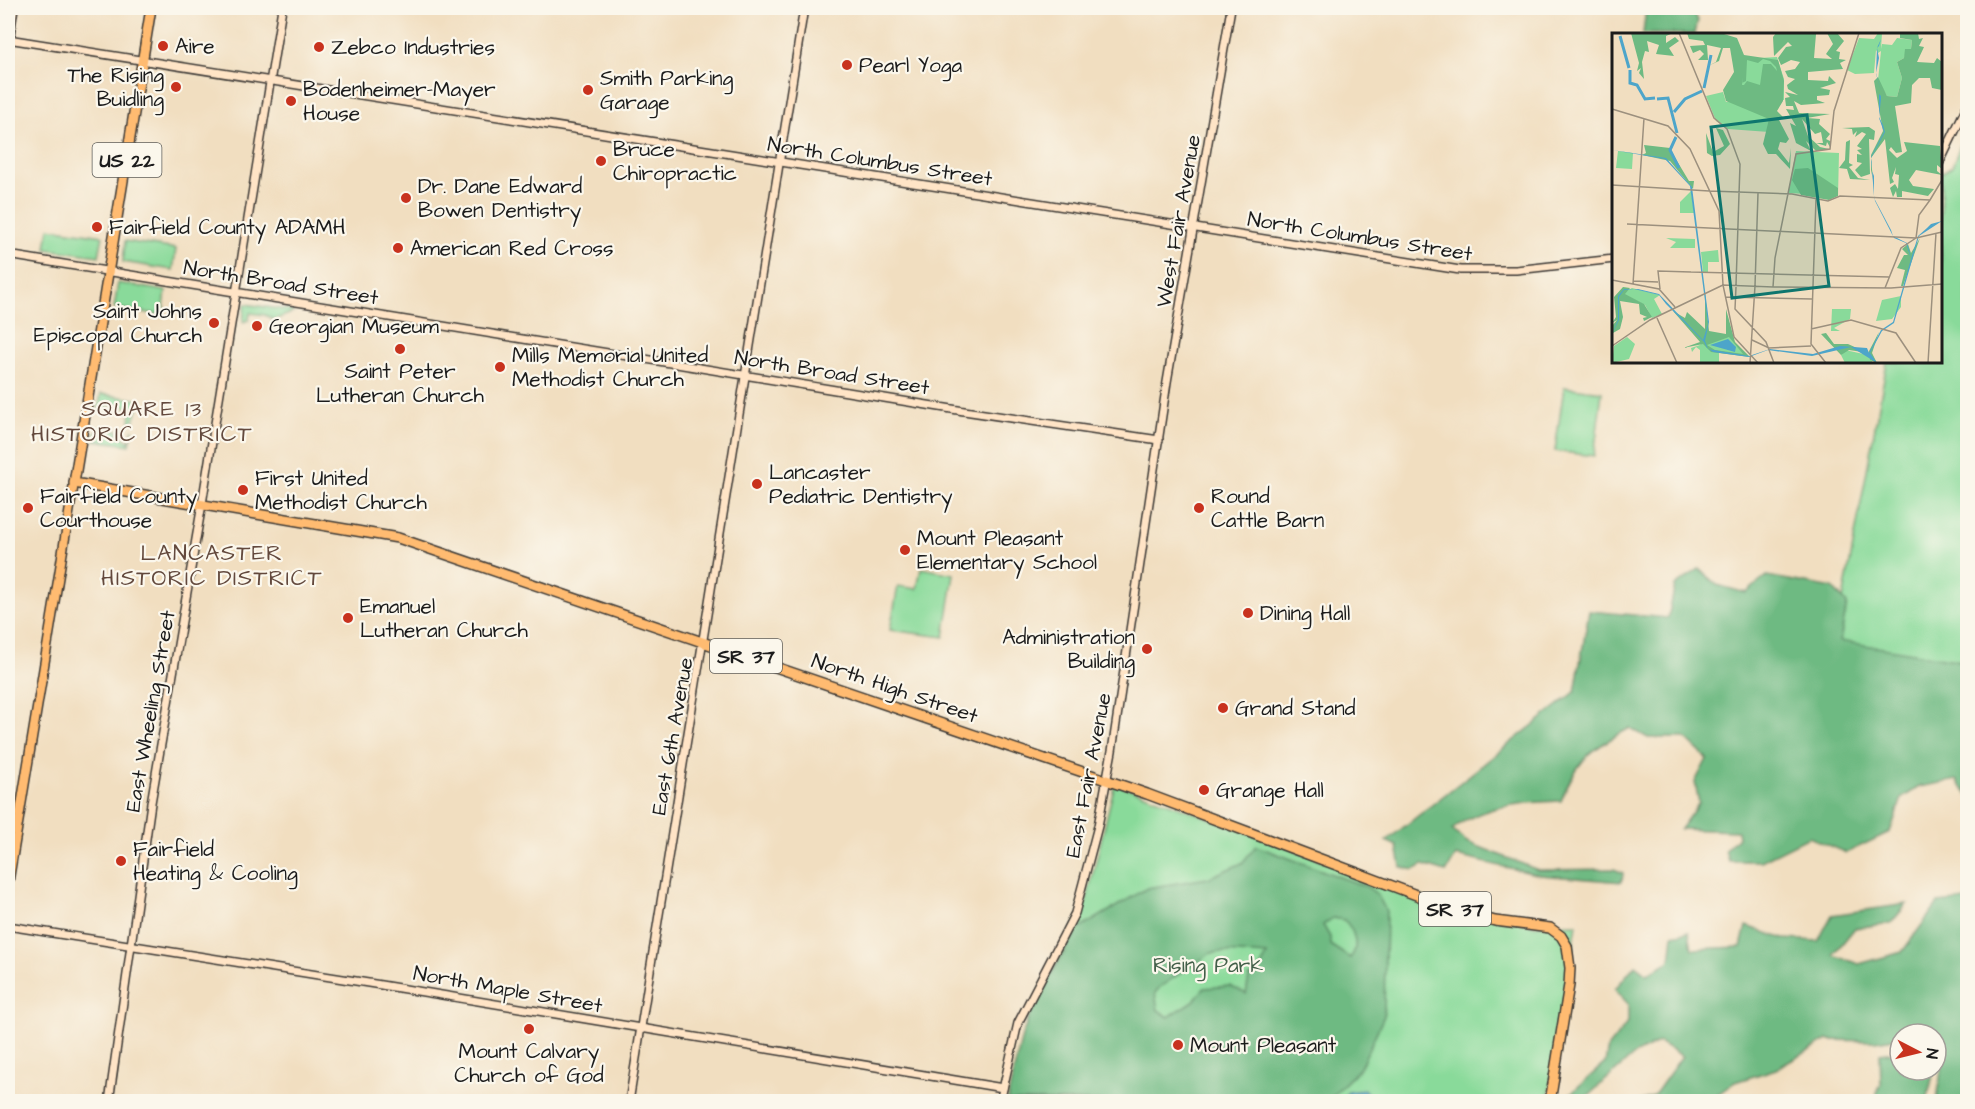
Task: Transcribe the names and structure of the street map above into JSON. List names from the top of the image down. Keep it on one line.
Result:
{"streets":{"highway":["US 22","SR 37","North High Street"],"street":["North Columbus Street","West Fair Avenue","North Broad Street","East Wheeling Street","East 6th Avenue","East Fair Avenue","North Maple Street"]},"crossings":[["US 22","North Columbus Street"],["US 22","North Broad Street"],["US 22","North High Street"],["North Columbus Street","West Fair Avenue"],["North Columbus Street","East Wheeling Street"],["North Columbus Street","East 6th Avenue"],["West Fair Avenue","North Broad Street"],["West Fair Avenue","East Fair Avenue"],["North Broad Street","East Wheeling Street"],["North Broad Street","East 6th Avenue"],["North Broad Street","East Fair Avenue"],["North High Street","East Wheeling Street"],["North High Street","East 6th Avenue"],["North High Street","East Fair Avenue"],["East Wheeling Street","North Maple Street"],["East 6th Avenue","North Maple Street"],["East Fair Avenue","North Maple Street"]],"districts":["SQUARE 13 HISTORIC DISTRICT","LANCASTER HISTORIC DISTRICT"],"parks":["Rising Park"],"places":["Aire","Zebco Industries","Pearl Yoga","The Rising Buidling","Smith Parking Garage","Bodenheimer-Mayer House","Bruce Chiropractic","Dr. Dane Edward Bowen Dentistry","Fairfield County ADAMH","American Red Cross","Saint Johns Episcopal Church","Georgian Museum","Saint Peter Lutheran Church","Mills Memorial United Methodist Church","Lancaster Pediatric Dentistry","First United Methodist Church","Fairfield County Courthouse","Round Cattle Barn","Mount Pleasant Elementary School","Dining Hall","Emanuel Lutheran Church","Administration Building","Grand Stand","Grange Hall","Fairfield Heating & Cooling","Mount Calvary Church of God","Mount Pleasant"],"north":"right"}
